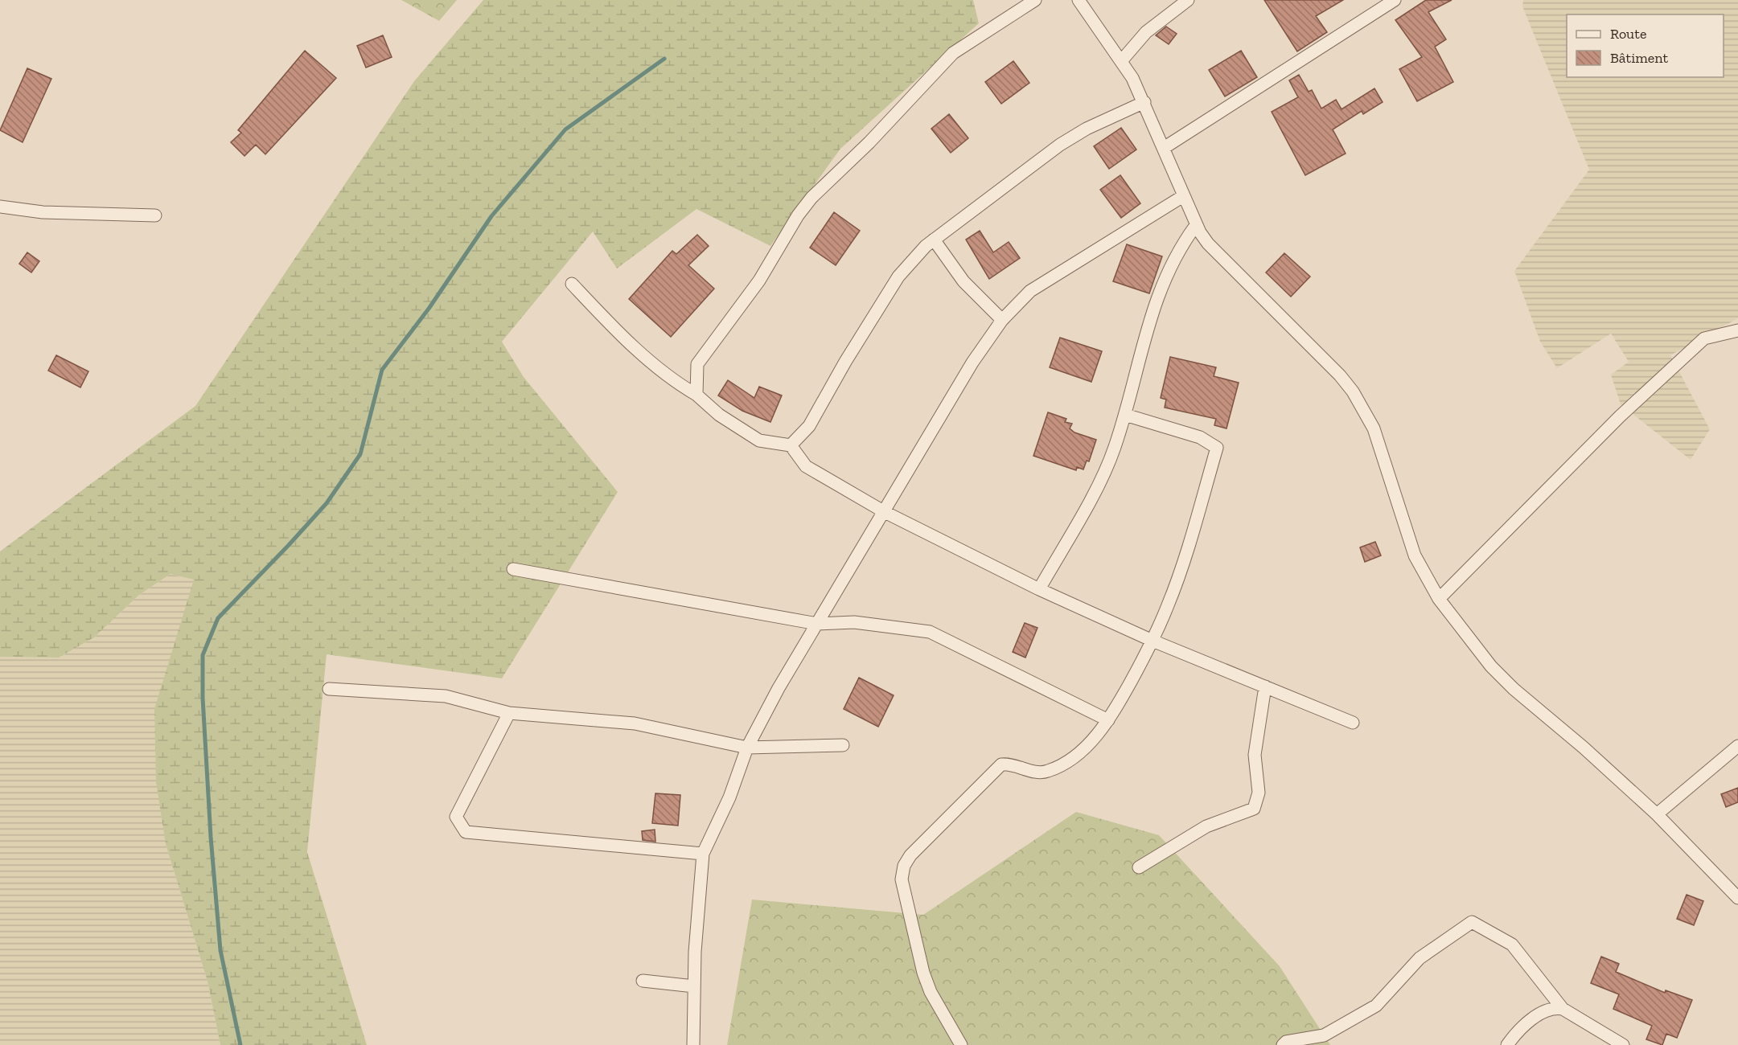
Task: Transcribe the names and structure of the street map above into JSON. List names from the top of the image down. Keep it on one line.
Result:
{"legend":["Route","Bâtiment"]}
